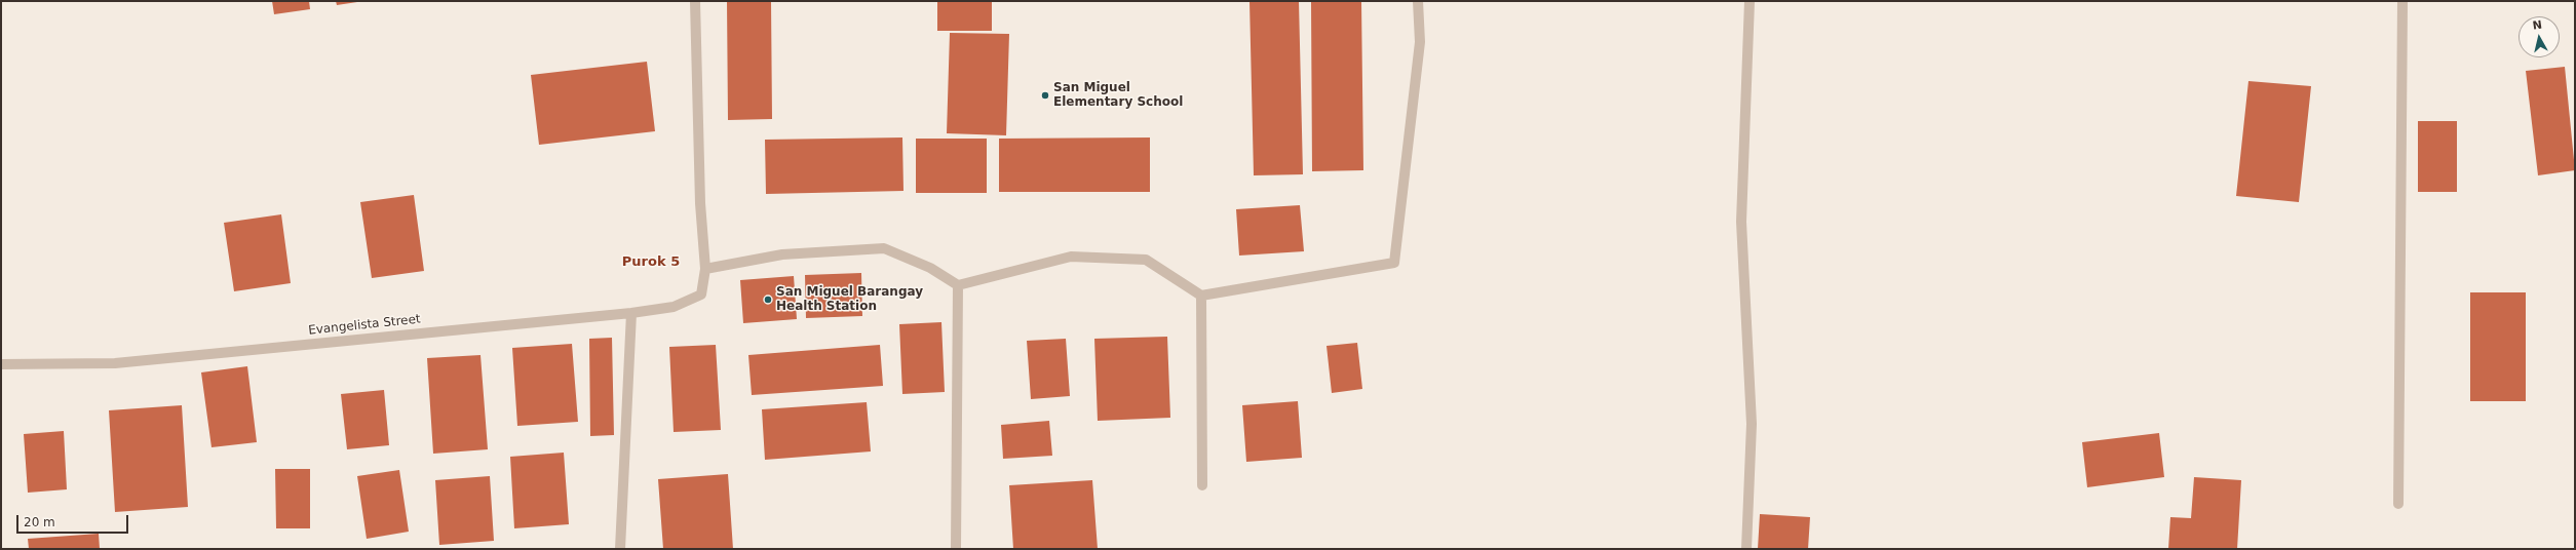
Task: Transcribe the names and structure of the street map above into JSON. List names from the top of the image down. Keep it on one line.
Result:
{"streets":{"street":["Evangelista Street"]},"districts":["Purok 5"],"places":["San Miguel Elementary School","San Miguel Barangay Health Station"],"scale_bar":"20 m","north":"top"}
